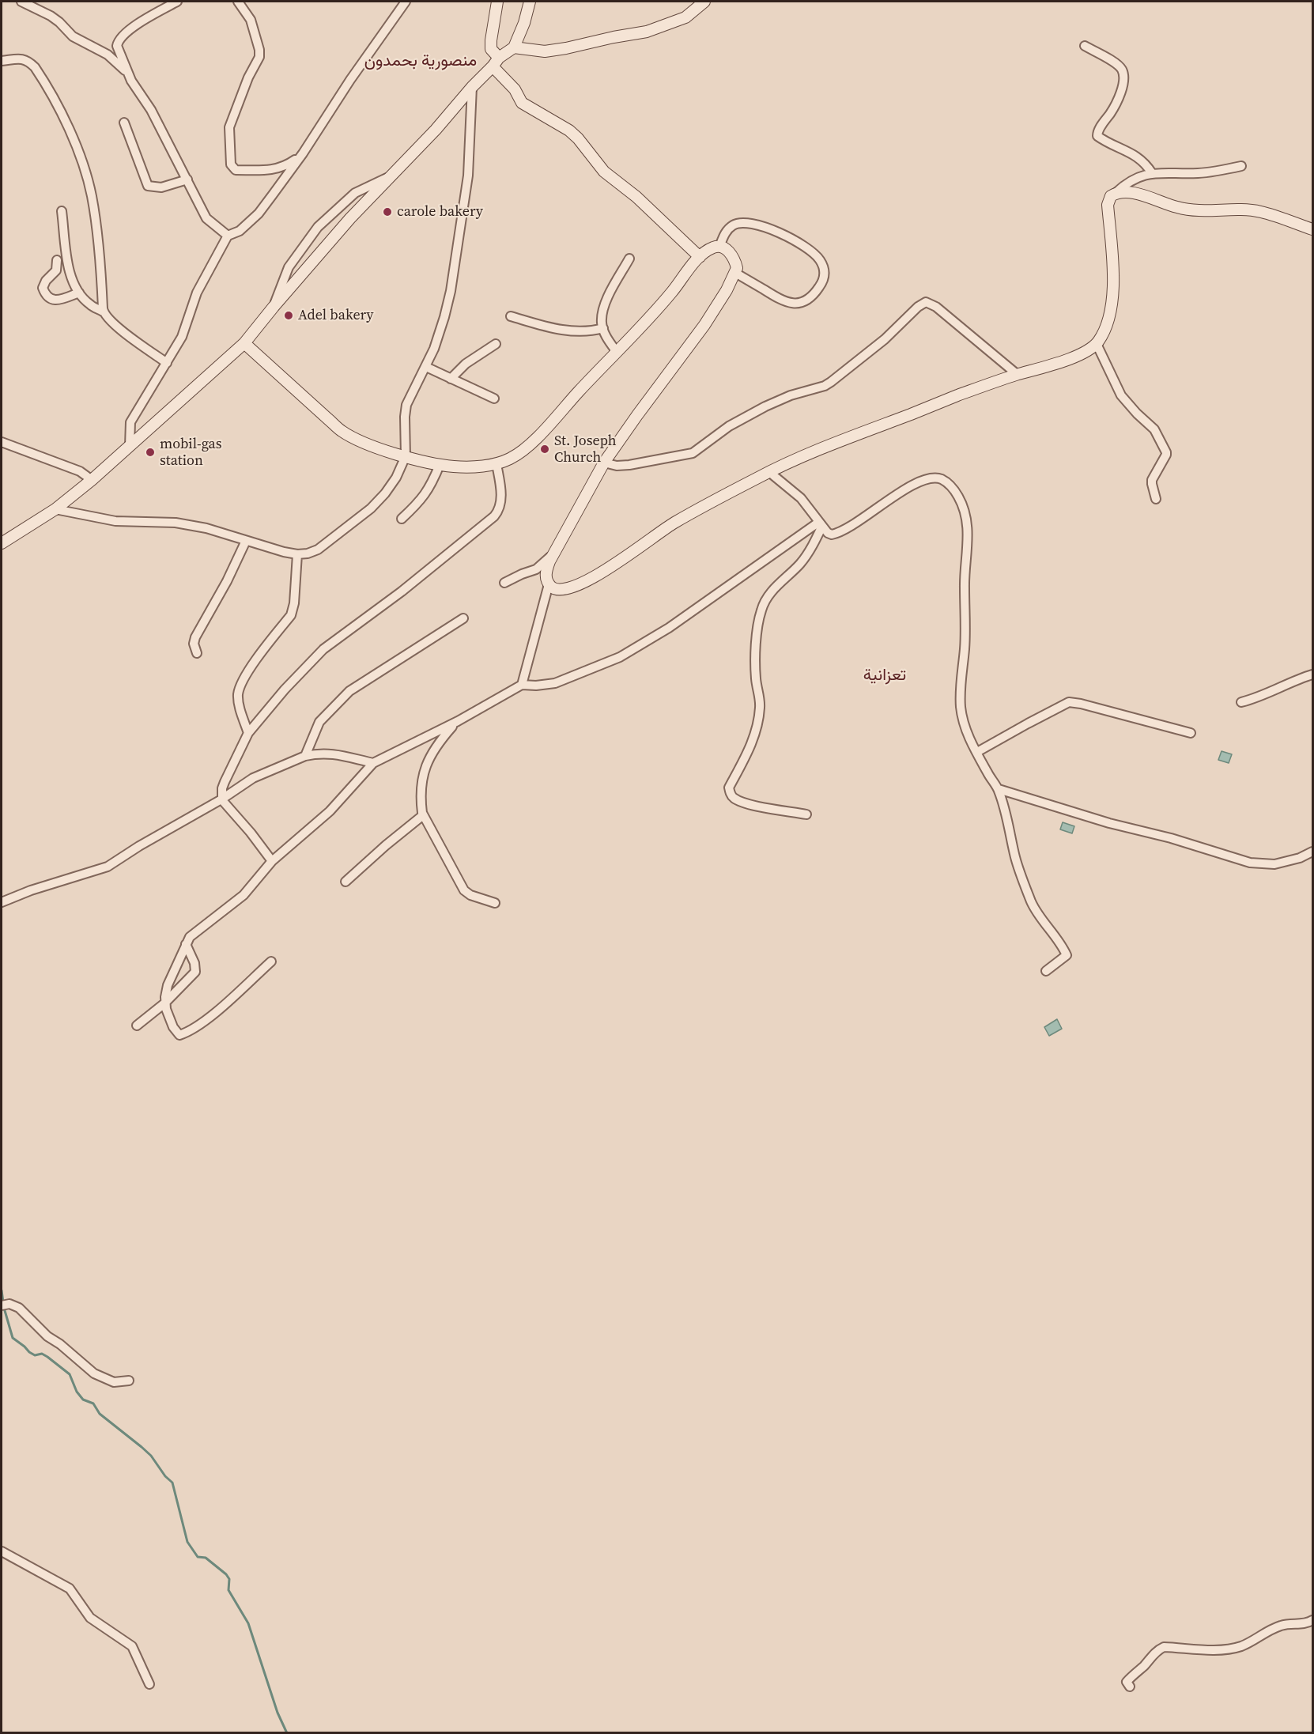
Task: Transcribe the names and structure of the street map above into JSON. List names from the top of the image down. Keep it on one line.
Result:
{"districts":["منصورية بحمدون","تعزانية"],"places":["carole bakery","Adel bakery","St. Joseph Church","mobil-gas station"]}
